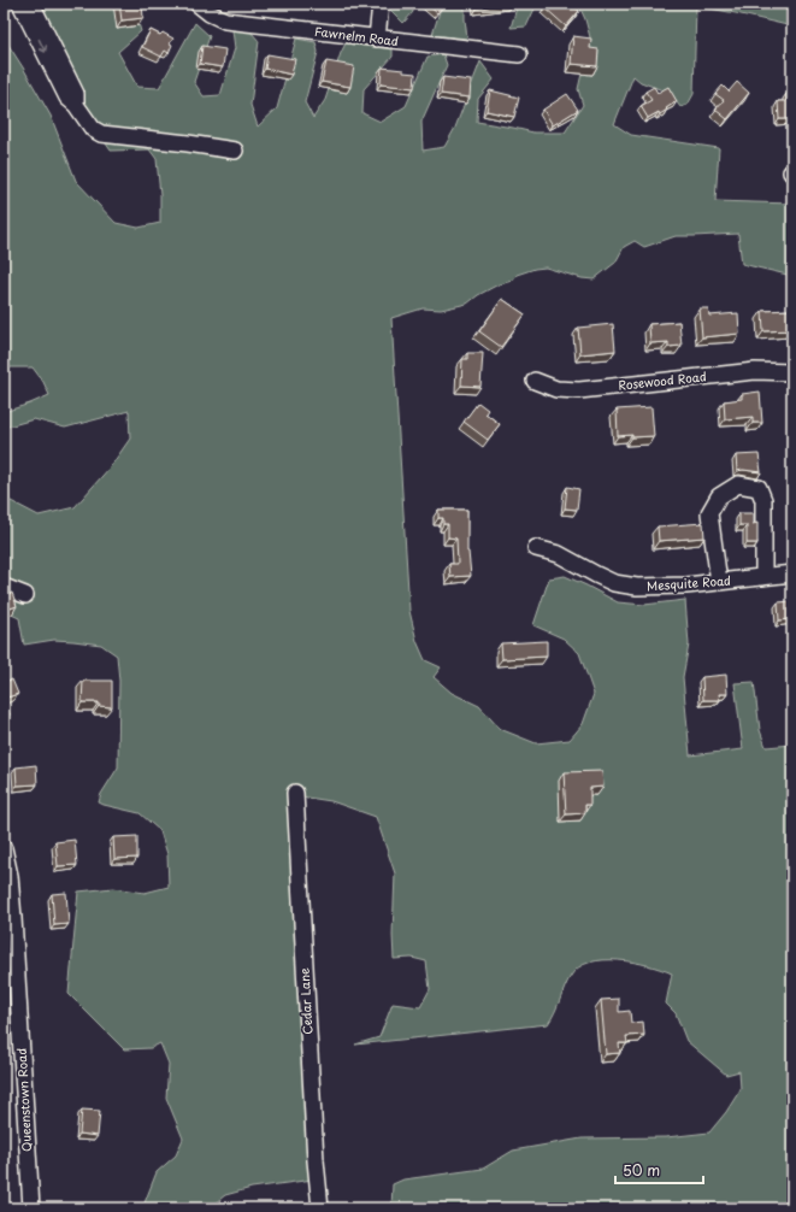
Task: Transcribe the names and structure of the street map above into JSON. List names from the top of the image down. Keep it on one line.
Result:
{"streets":{"street":["Fawnelm Road","Rosewood Road","Mesquite Road","Cedar Lane","Queenstown Road"]},"scale_bar":"50 m"}
